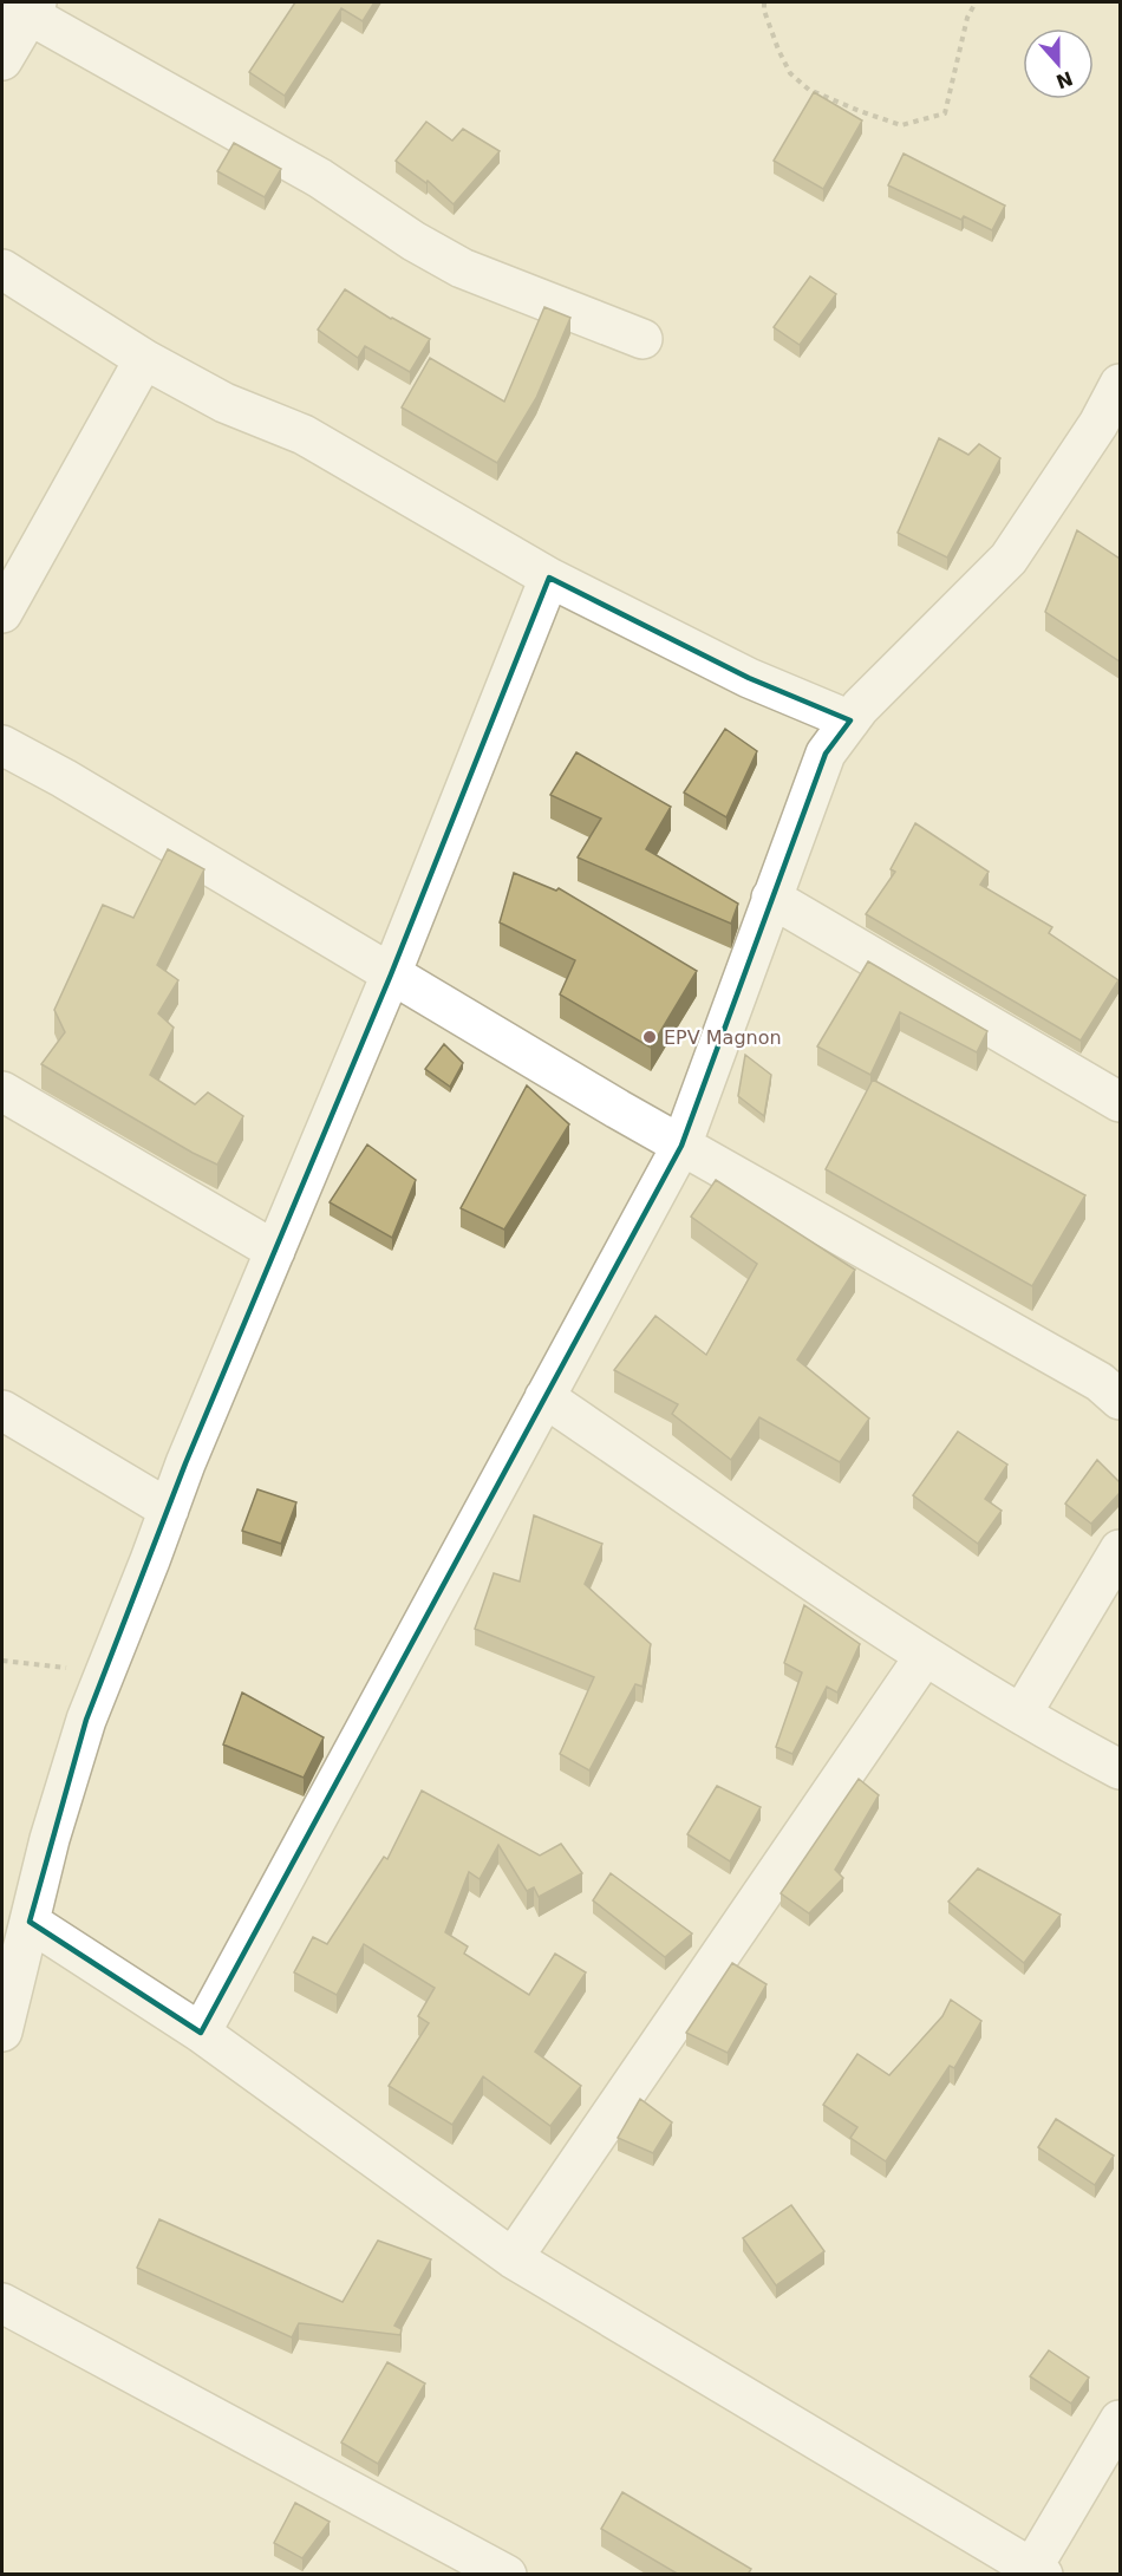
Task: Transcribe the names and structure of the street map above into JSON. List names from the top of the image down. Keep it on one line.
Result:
{"places":["EPV Magnon"],"north":"bottom"}
